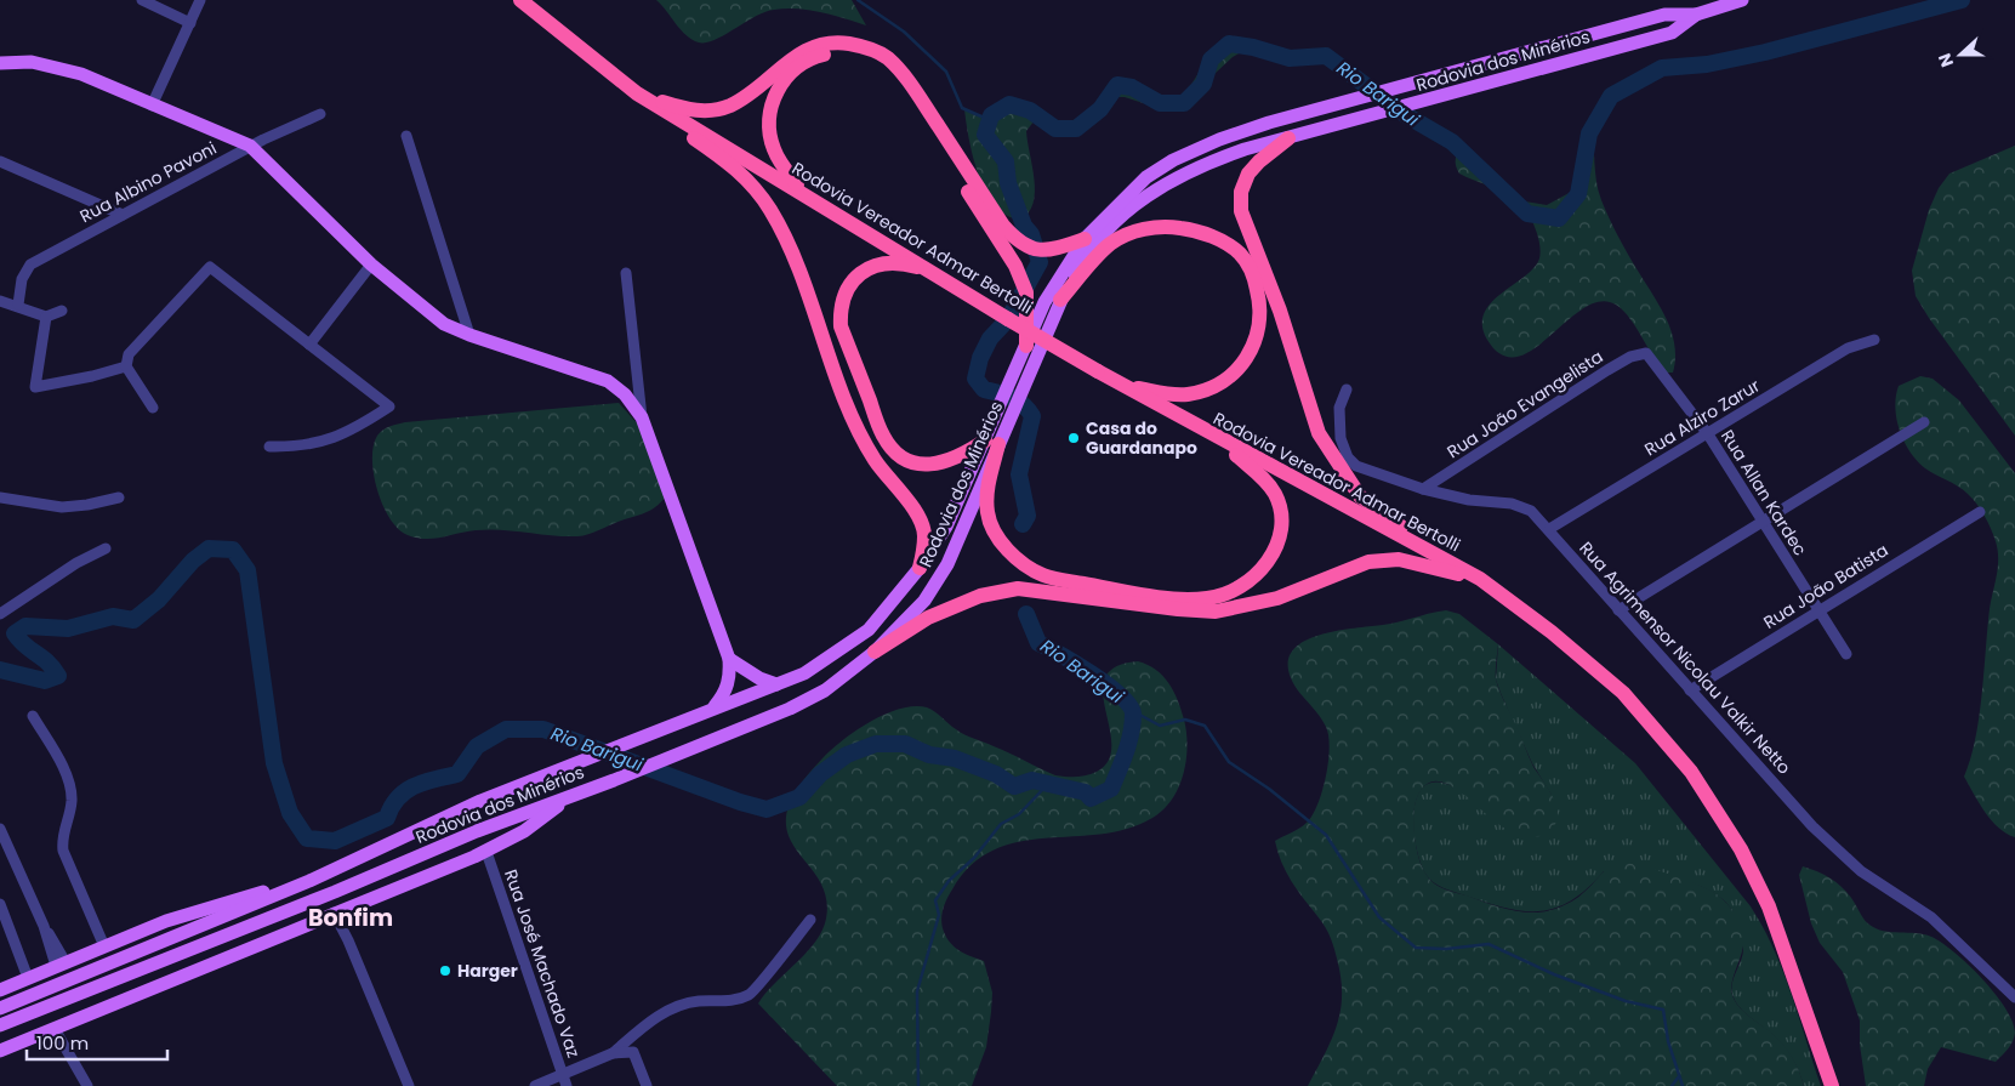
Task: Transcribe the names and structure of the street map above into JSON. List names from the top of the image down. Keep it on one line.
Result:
{"streets":{"highway":["Rodovia Vereador Admar Bertolli"],"main road":["Rodovia dos Minérios"],"street":["Rua Albino Pavoni","Rua João Evangelista","Rua Alziro Zarur","Rua Allan Kardec","Rua João Batista","Rua Agrimensor Nicolau Valkir Netto","Rua José Machado Vaz"]},"crossings":[["Rua João Evangelista","Rua Allan Kardec"],["Rua João Evangelista","Rua Agrimensor Nicolau Valkir Netto"],["Rua Alziro Zarur","Rua Allan Kardec"],["Rua Alziro Zarur","Rua Agrimensor Nicolau Valkir Netto"],["Rua Allan Kardec","Rua João Batista"],["Rua João Batista","Rua Agrimensor Nicolau Valkir Netto"]],"districts":["Bonfim"],"water":["Rio Barigui"],"places":["Casa do Guardanapo","Harger"],"scale_bar":"100 m","north":"left"}
